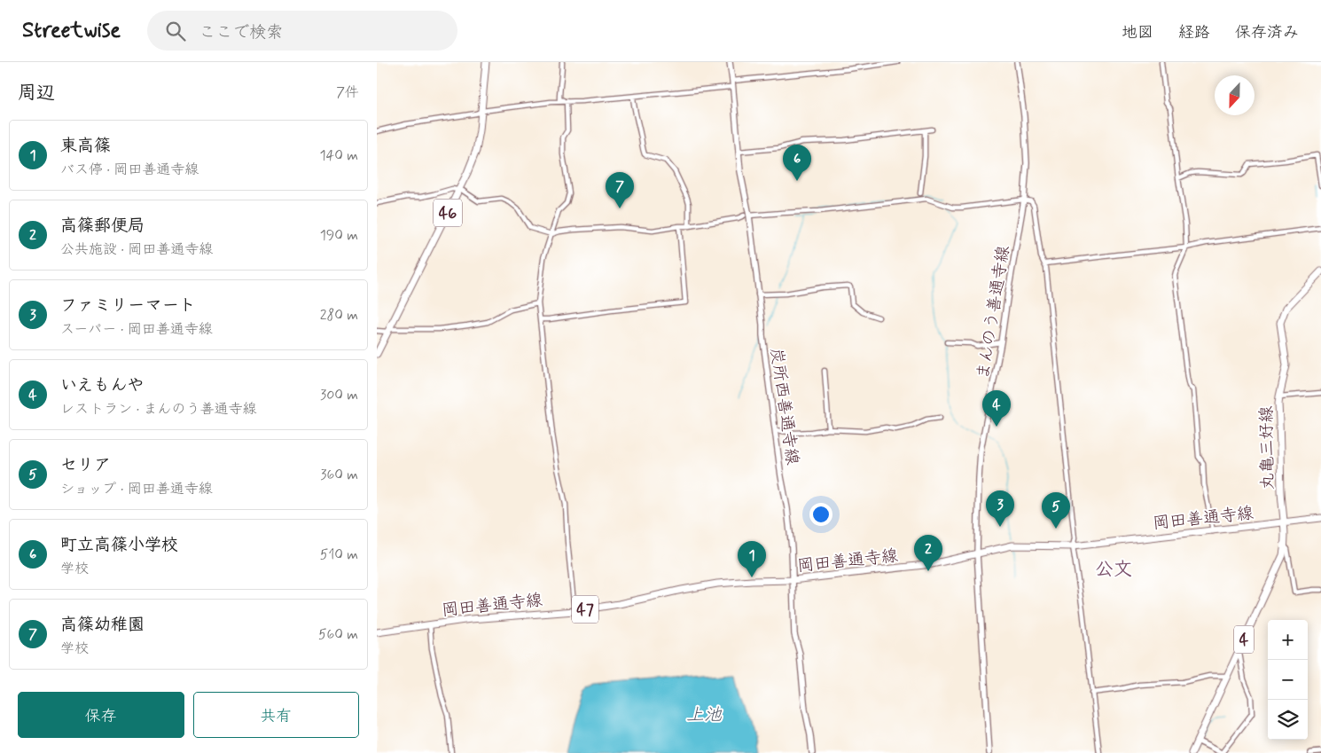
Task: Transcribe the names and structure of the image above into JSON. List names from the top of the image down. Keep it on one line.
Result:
{"streets":{"main road":["46","まんのう善通寺線","炭所西善通寺線","丸亀三好線","岡田善通寺線","47","4"]},"crossings":[["まんのう善通寺線","岡田善通寺線"],["炭所西善通寺線","岡田善通寺線"],["丸亀三好線","岡田善通寺線"]],"districts":["公文"],"water":["上池"],"north":"bottom","page":{"header":"Streetwise","search":"ここで検索","nav":["地図","経路","保存済み"],"heading":["周辺","7件"],"list":[{"mark":"1","name":"東高篠","note":"バス停 · 岡田善通寺線","value":"140 m"},{"mark":"2","name":"高篠郵便局","note":"公共施設 · 岡田善通寺線","value":"190 m"},{"mark":"3","name":"ファミリーマート","note":"スーパー · 岡田善通寺線","value":"280 m"},{"mark":"4","name":"いえもんや","note":"レストラン · まんのう善通寺線","value":"300 m"},{"mark":"5","name":"セリア","note":"ショップ · 岡田善通寺線","value":"360 m"},{"mark":"6","name":"町立高篠小学校","note":"学校","value":"510 m"},{"mark":"7","name":"高篠幼稚園","note":"学校","value":"560 m"}],"pins":["6","7","4","3","5","2","1"],"map_buttons":["+","−"],"buttons":["保存","共有"]}}
